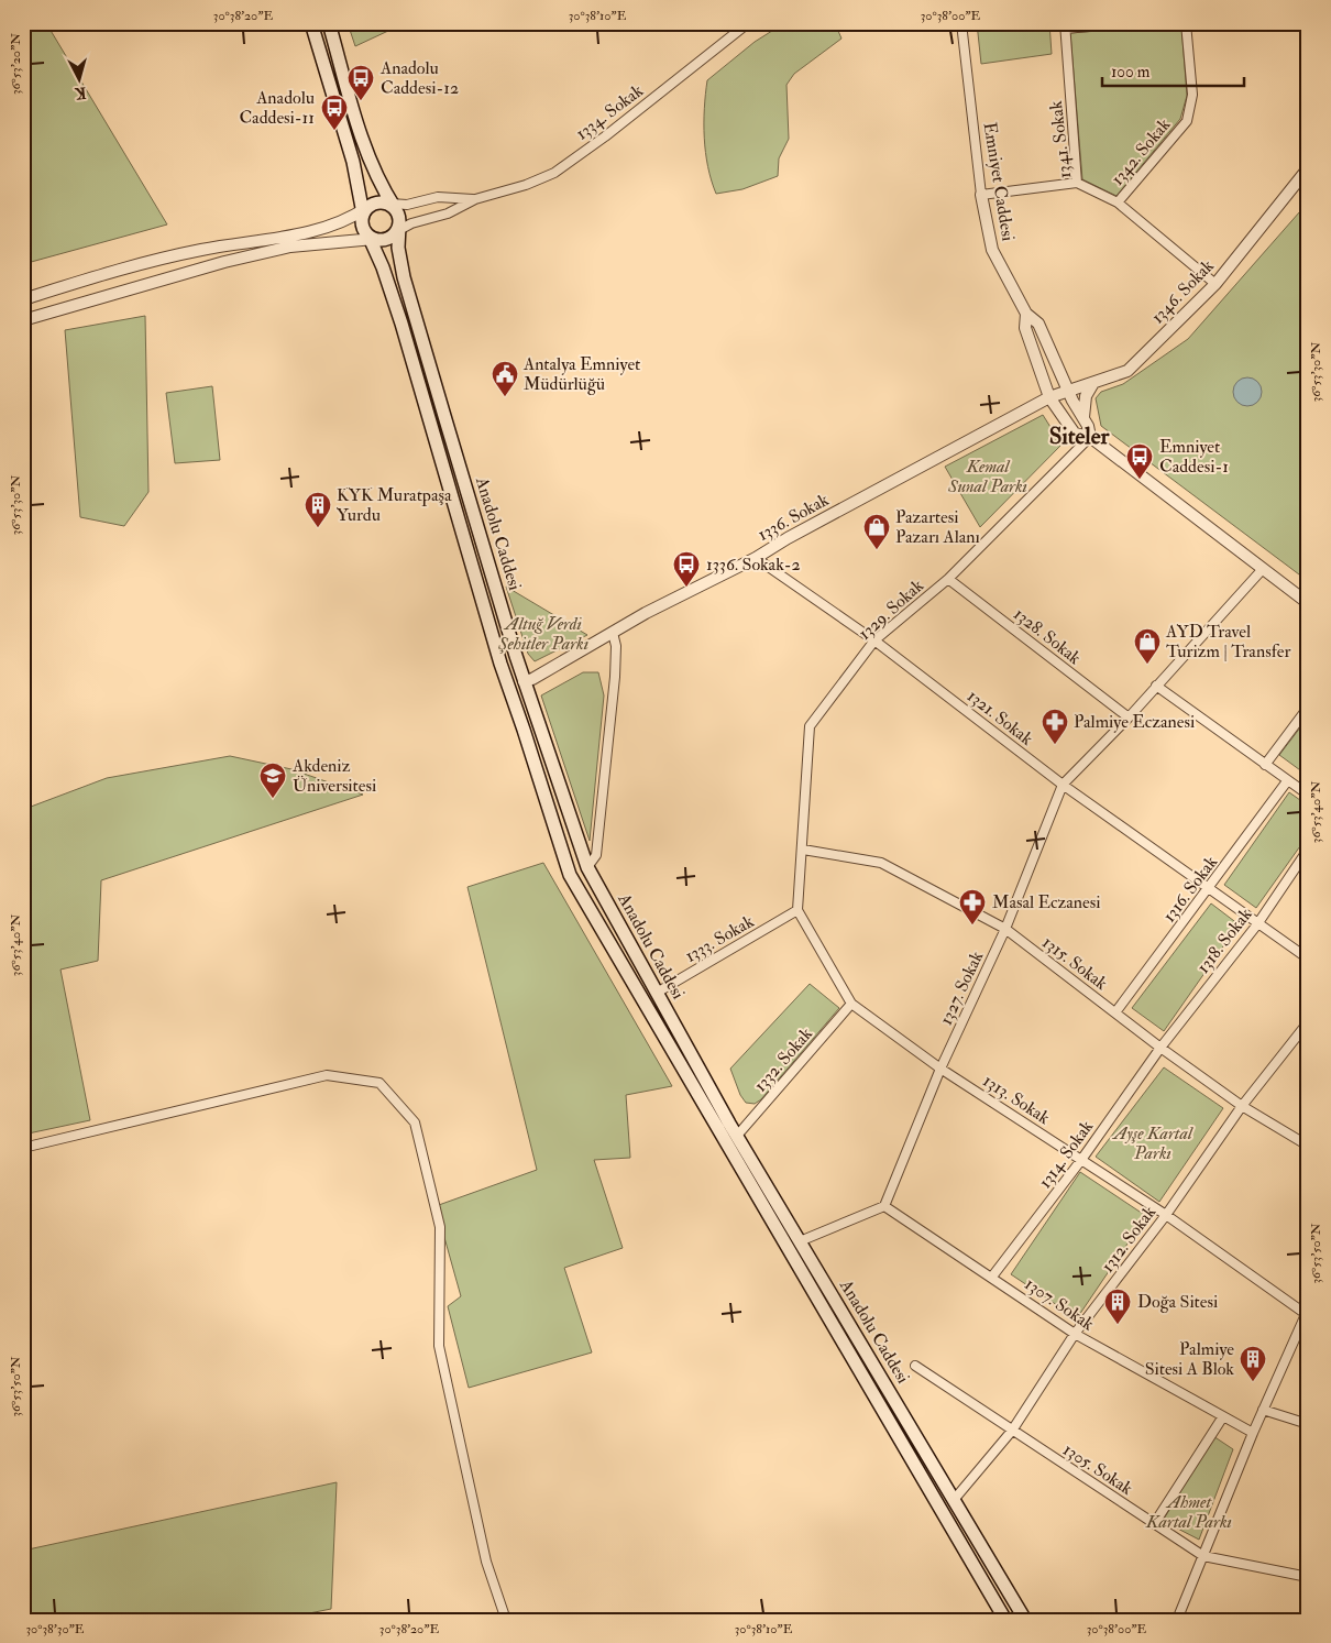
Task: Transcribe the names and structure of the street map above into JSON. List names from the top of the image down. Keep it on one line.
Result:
{"streets":{"main road":["Anadolu Caddesi"],"street":["1334. Sokak","1341. Sokak","1342. Sokak","Emniyet Caddesi","1346. Sokak","1336. Sokak","1329. Sokak","1328. Sokak","1321. Sokak","1316. Sokak","1333. Sokak","1318. Sokak","1315. Sokak","1327. Sokak","1332. Sokak","1313. Sokak","1314. Sokak","1312. Sokak","1307. Sokak","1305. Sokak"]},"crossings":[["1334. Sokak","Anadolu Caddesi"],["1341. Sokak","1342. Sokak"],["1341. Sokak","1346. Sokak"],["Emniyet Caddesi","1346. Sokak"],["Emniyet Caddesi","1336. Sokak"],["Emniyet Caddesi","1329. Sokak"],["Emniyet Caddesi","1327. Sokak"],["1346. Sokak","1336. Sokak"],["1336. Sokak","Anadolu Caddesi"],["1336. Sokak","1321. Sokak"],["Anadolu Caddesi","1333. Sokak"],["Anadolu Caddesi","1332. Sokak"],["Anadolu Caddesi","1312. Sokak"],["1329. Sokak","1328. Sokak"],["1329. Sokak","1321. Sokak"],["1329. Sokak","1315. Sokak"],["1328. Sokak","1327. Sokak"],["1321. Sokak","1316. Sokak"],["1321. Sokak","1318. Sokak"],["1321. Sokak","1327. Sokak"],["1316. Sokak","1315. Sokak"],["1333. Sokak","1313. Sokak"],["1318. Sokak","1315. Sokak"],["1318. Sokak","1314. Sokak"],["1315. Sokak","1327. Sokak"],["1315. Sokak","1314. Sokak"],["1315. Sokak","1312. Sokak"],["1327. Sokak","1313. Sokak"],["1327. Sokak","1307. Sokak"],["1332. Sokak","1313. Sokak"],["1313. Sokak","1314. Sokak"],["1313. Sokak","1312. Sokak"],["1314. Sokak","1307. Sokak"],["1312. Sokak","1307. Sokak"],["1312. Sokak","1305. Sokak"]],"districts":["Siteler"],"parks":["Kemal Sunal Parkı","Altuğ Verdi Şehitler Parkı","Ayşe Kartal Parkı","Ahmet Kartal Parkı"],"places":{"bus stop":["Anadolu Caddesi-12","Anadolu Caddesi-11","Emniyet Caddesi-1","1336. Sokak-2"],"public building":["Antalya Emniyet Müdürlüğü"],"building":["KYK Muratpaşa Yurdu","Doğa Sitesi","Palmiye Sitesi A Blok"],"shop":["Pazartesi Pazarı Alanı","AYD Travel Turizm | Transfer"],"pharmacy":["Palmiye Eczanesi","Masal Eczanesi"],"school or university":["Akdeniz Üniversitesi"]},"scale_bar":"100 m","north":"bottom","coordinates":["30°38'20\"E","30°38'10\"E","30°38'00\"E","36°53'20\"N","36°53'30\"N","36°53'40\"N","36°53'50\"N","30°38'30\"E"]}
